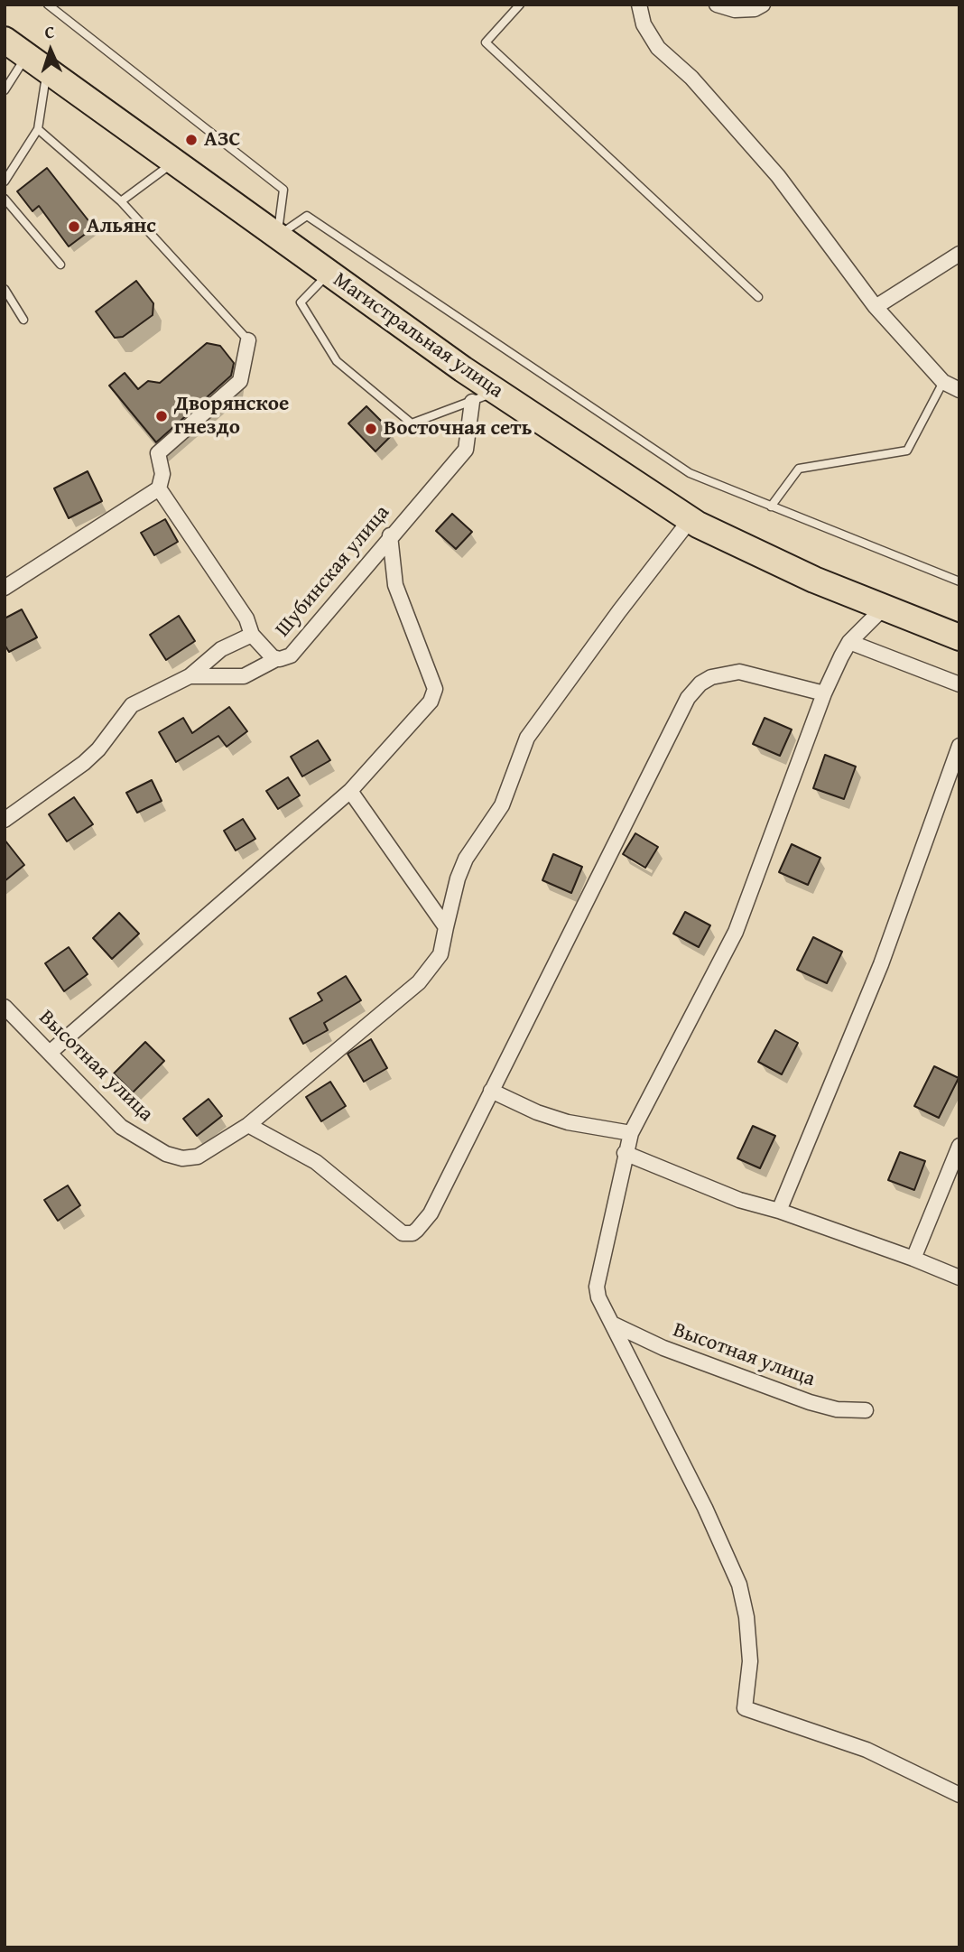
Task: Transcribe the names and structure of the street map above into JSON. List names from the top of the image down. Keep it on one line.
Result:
{"streets":{"highway":["Магистральная улица"],"street":["Шубинская улица","Высотная улица"]},"places":["АЗС","Альянс","Дворянское гнездо","Восточная сеть"],"north":"top"}
